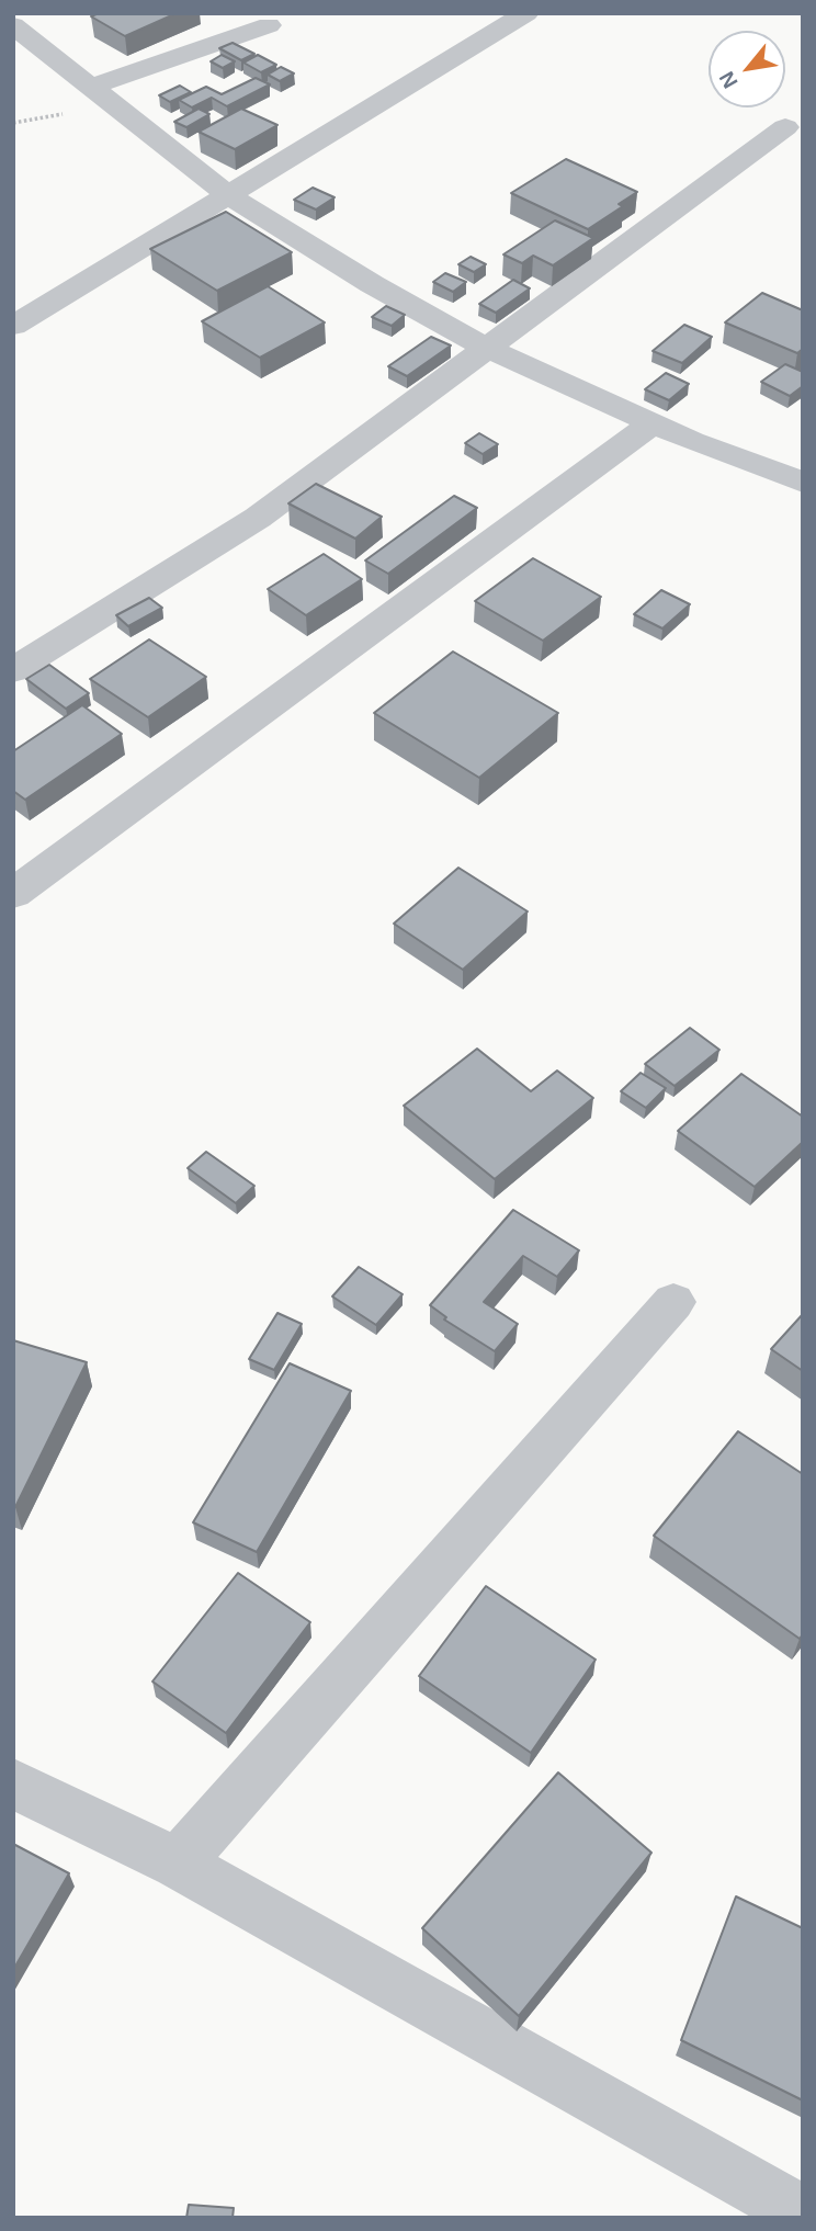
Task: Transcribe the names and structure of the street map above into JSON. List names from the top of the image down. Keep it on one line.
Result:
{"north":"bottom left"}
